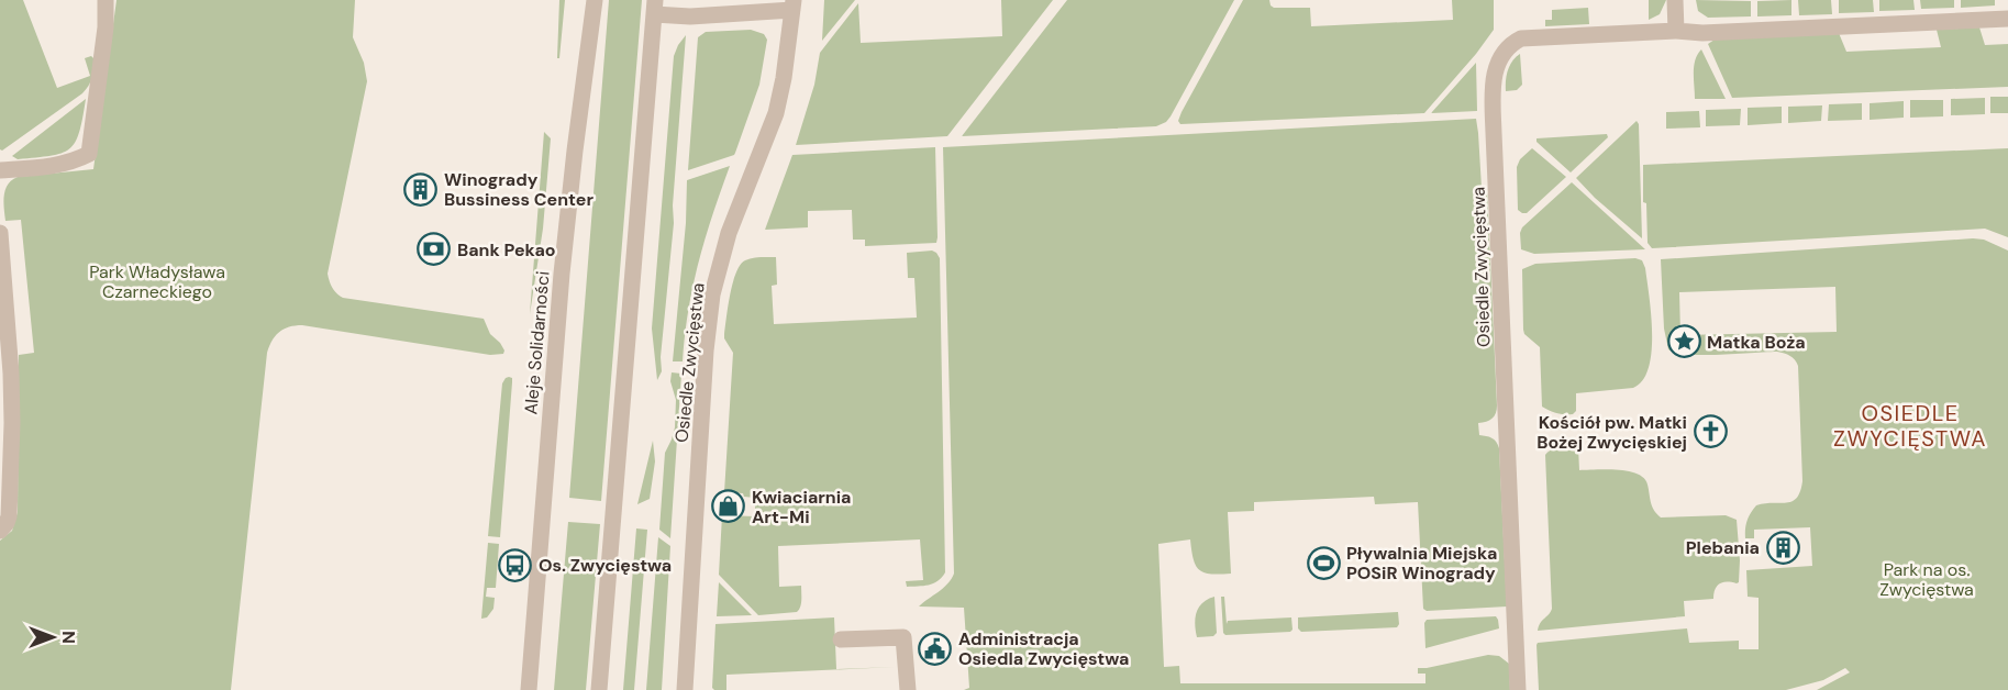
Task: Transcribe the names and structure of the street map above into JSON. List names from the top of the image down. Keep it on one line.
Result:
{"streets":{"street":["Osiedle Zwycięstwa","Aleje Solidarności"]},"districts":["OSIEDLE ZWYCIĘSTWA"],"parks":["Park Władysława Czarneckiego","Park na os. Zwycięstwa"],"places":{"building":["Winogrady Bussiness Center","Plebania"],"bank":["Bank Pekao"],"place":["Matka Boża"],"church":["Kościół pw. Matki Bożej Zwycięskiej"],"shop":["Kwiaciarnia Art-Mi"],"sports":["Pływalnia Miejska POSiR Winogrady"],"bus stop":["Os. Zwycięstwa"],"public building":["Administracja Osiedla Zwycięstwa"]},"north":"right"}
